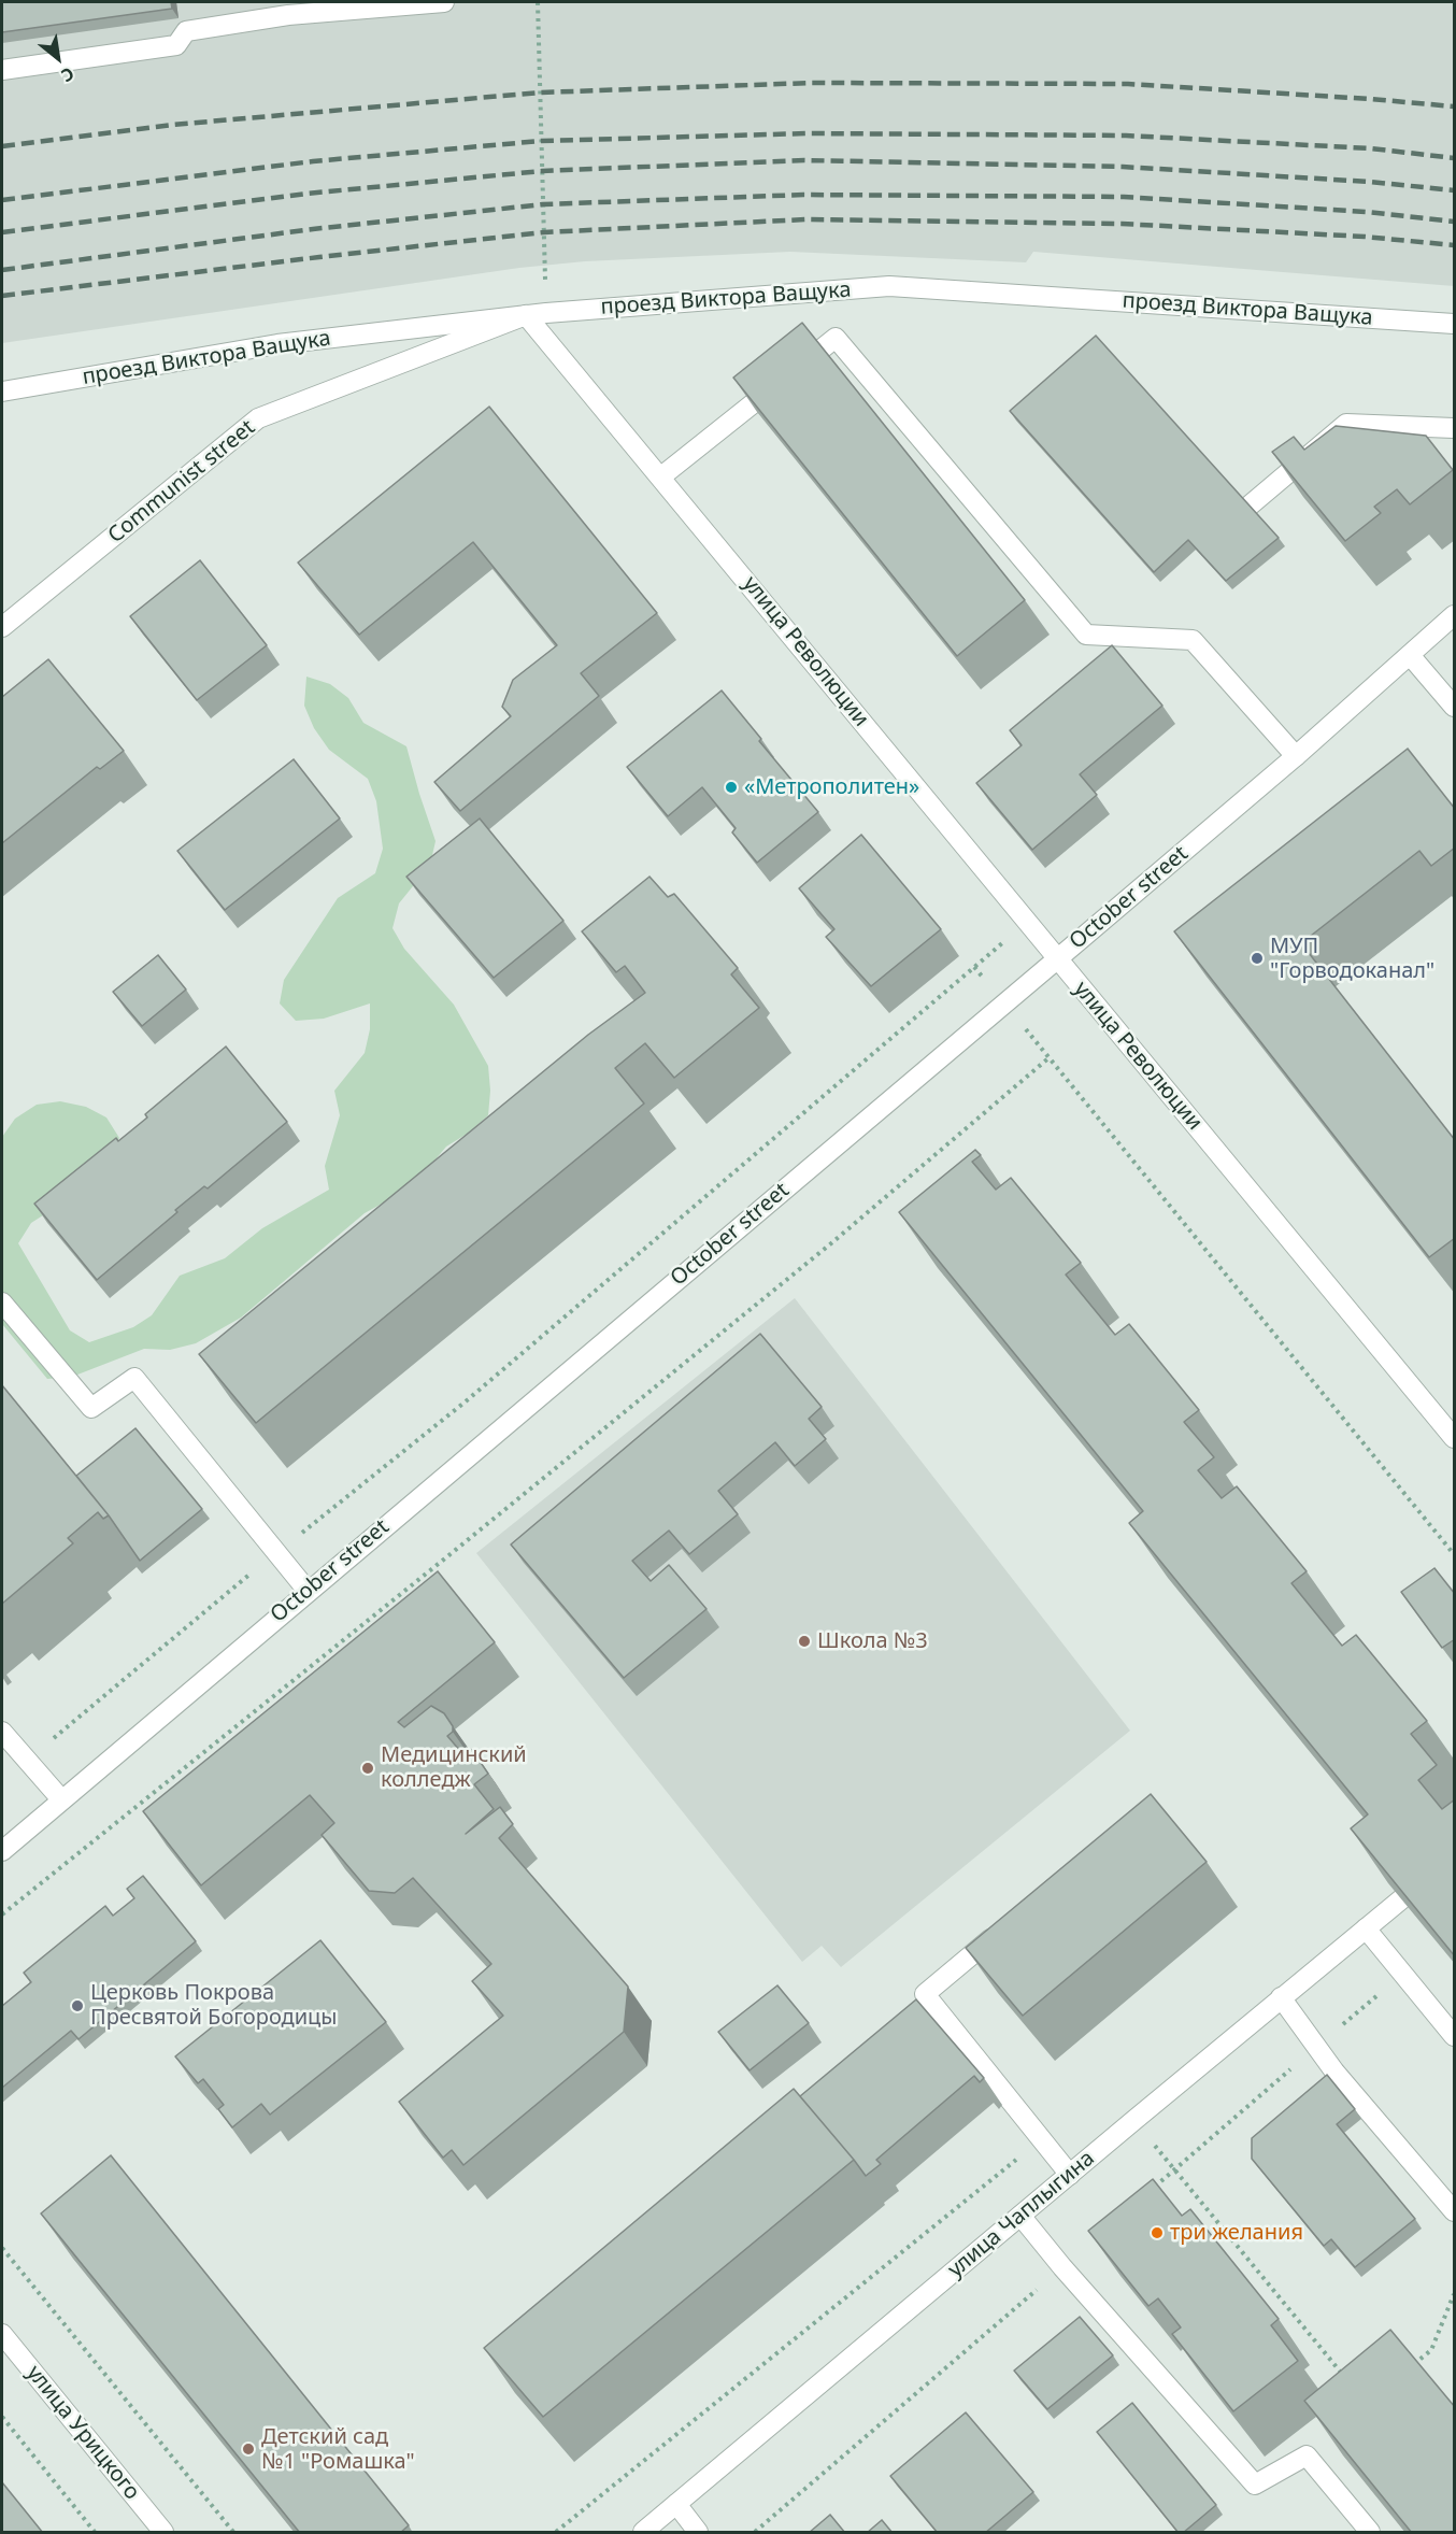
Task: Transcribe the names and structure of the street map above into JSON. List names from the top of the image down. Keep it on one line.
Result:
{"streets":{"street":["проезд Виктора Ващука","Communist street","улица Революции","October street","улица Чаплыгина","улица Урицкого"]},"crossings":[["проезд Виктора Ващука","Communist street"],["проезд Виктора Ващука","улица Революции"],["Communist street","улица Революции"],["улица Революции","October street"]],"places":["«Метрополитен»","МУП \"Горводоканал\"","Школа №3","Медицинский колледж","Церковь Покрова Пресвятой Богородицы","три желания","Детский сад №1 \"Ромашка\""],"north":"bottom right"}
